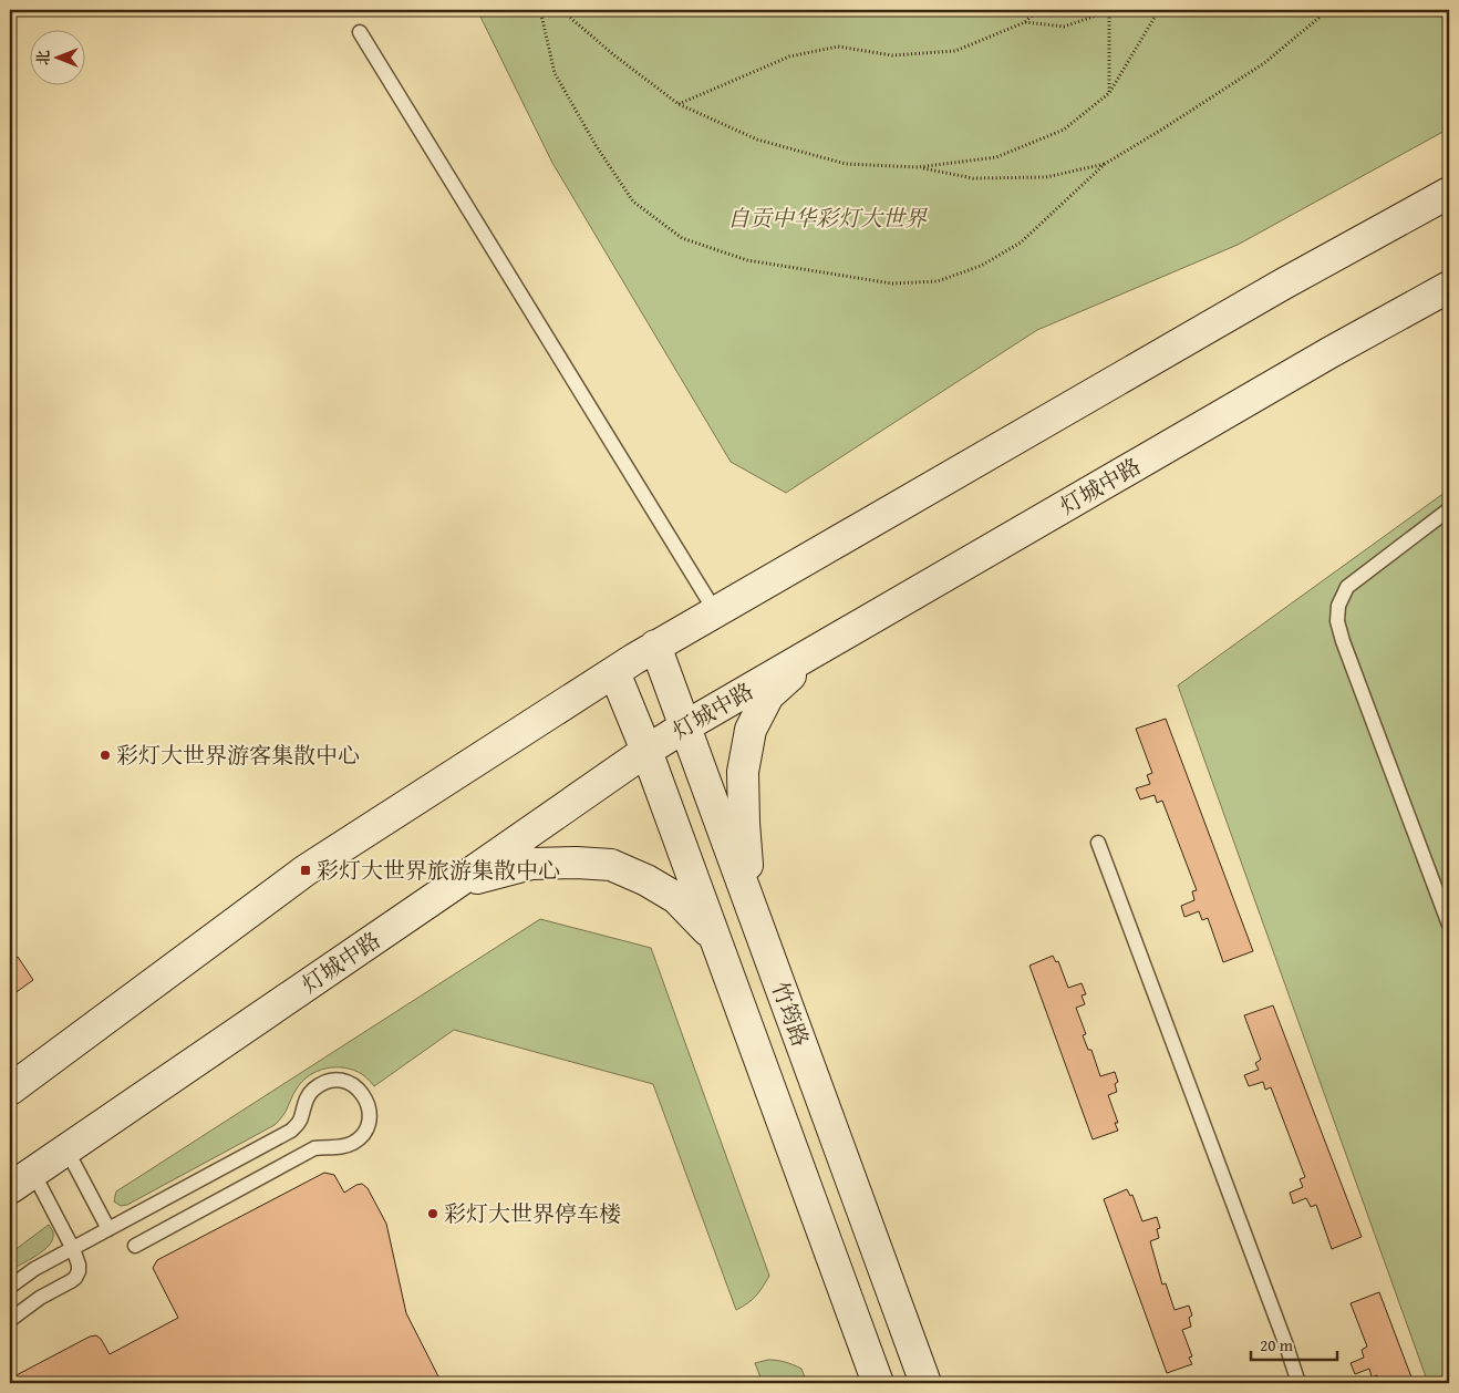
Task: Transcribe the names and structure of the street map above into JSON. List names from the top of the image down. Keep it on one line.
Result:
{"streets":{"main road":["灯城中路","竹筠路"]},"crossings":[["灯城中路","竹筠路"]],"parks":["自贡中华彩灯大世界"],"places":{"other":["彩灯大世界游客集散中心","彩灯大世界停车楼"],"transit":["彩灯大世界旅游集散中心"]},"scale_bar":"20 m","north":"left"}
